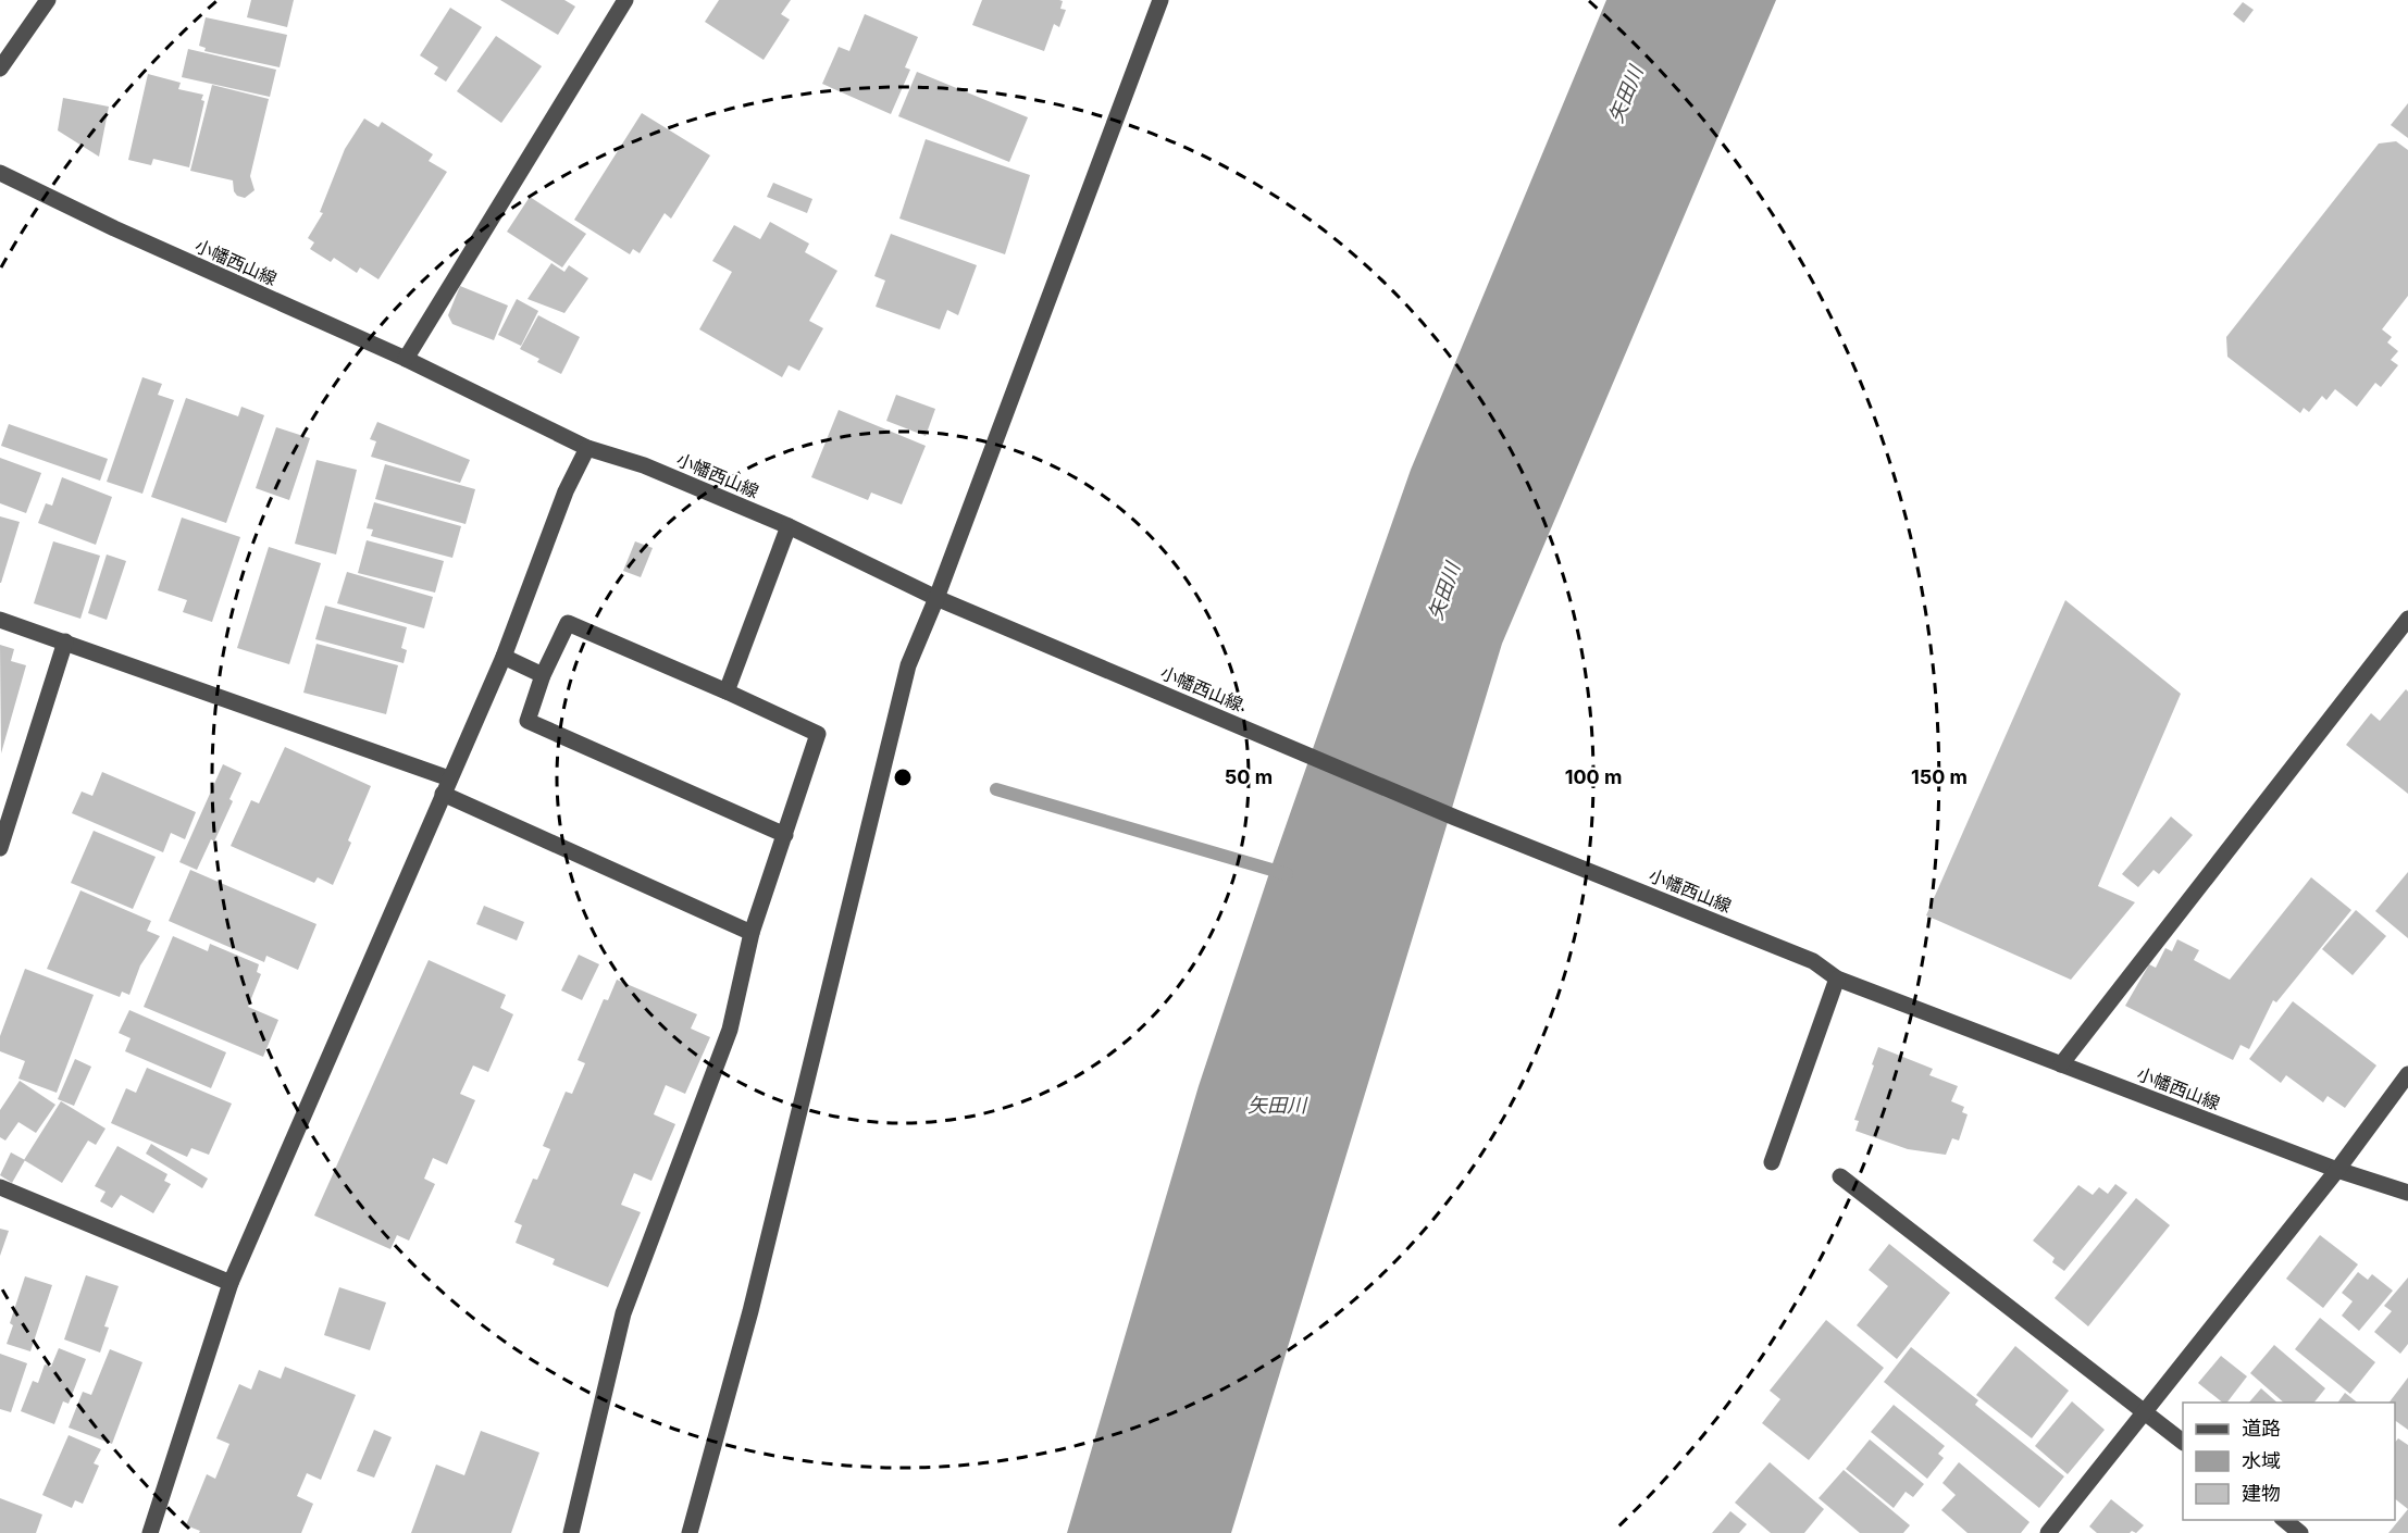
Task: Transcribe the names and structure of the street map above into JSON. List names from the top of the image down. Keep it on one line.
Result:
{"streets":{"street":["小幡西山線"]},"water":["矢田川"],"legend":["道路","水域","建物"],"rings":["50 m","100 m","150 m"]}
